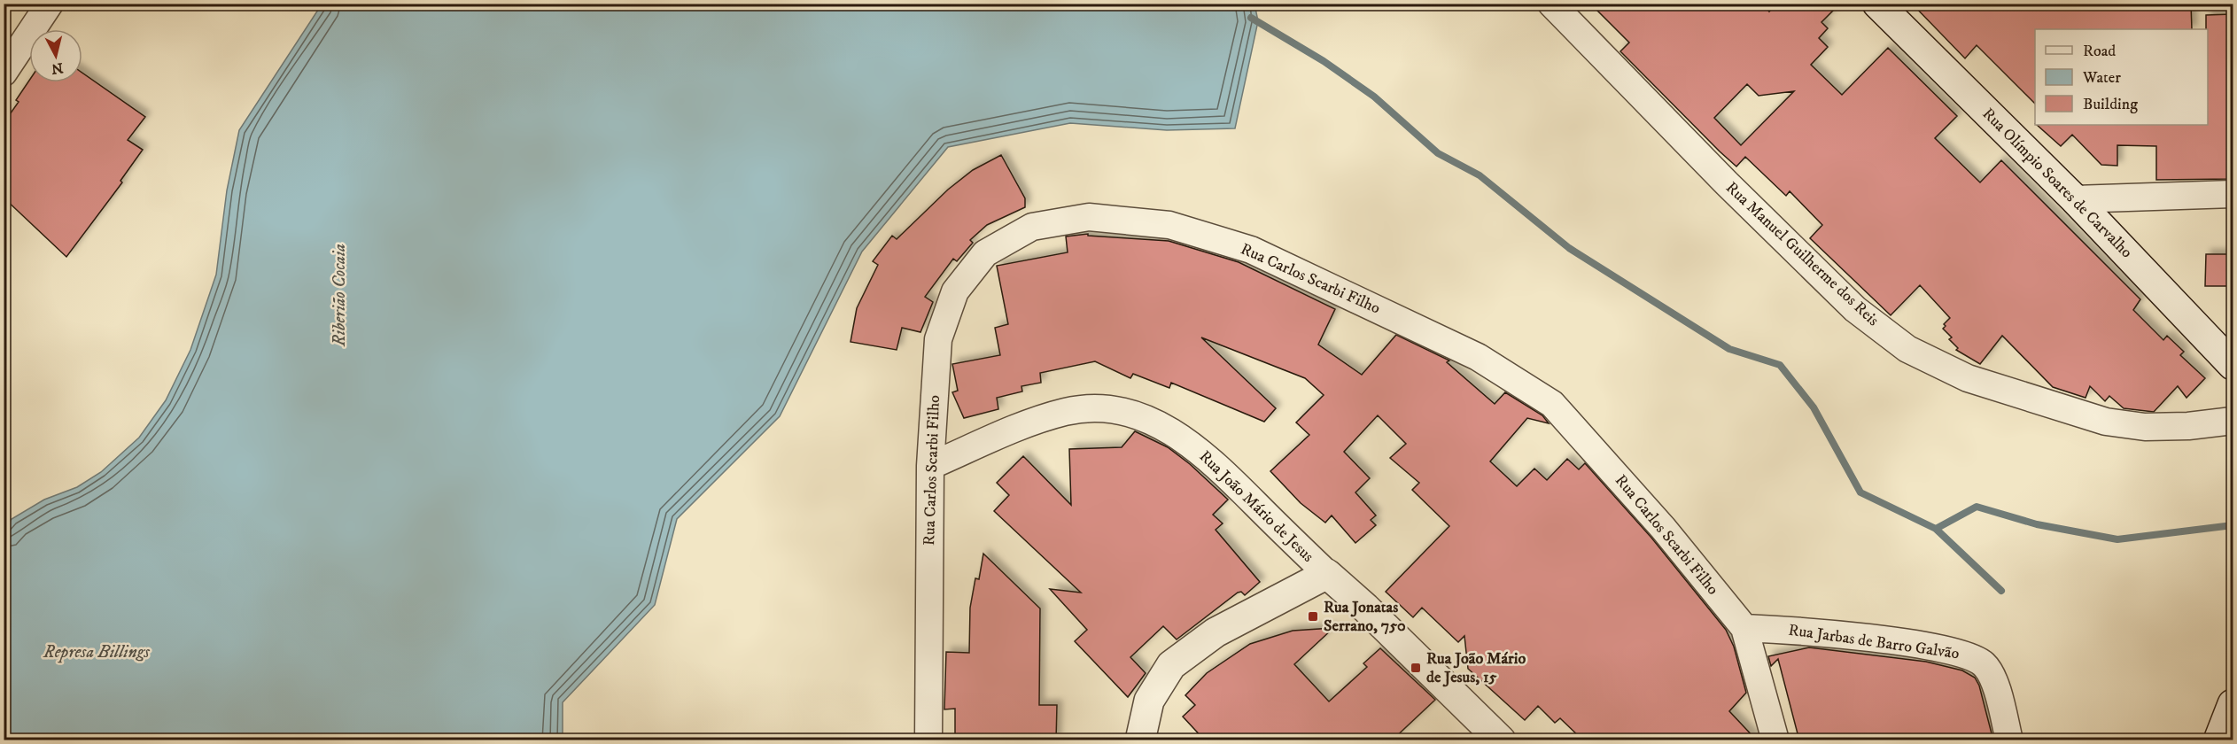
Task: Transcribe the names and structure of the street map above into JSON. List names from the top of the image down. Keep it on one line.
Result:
{"streets":{"main road":["Rua Olímpio Soares de Carvalho","Rua João Mário de Jesus"],"street":["Rua Manuel Guilherme dos Reis","Rua Carlos Scarbi Filho","Rua Jarbas de Barro Galvão"]},"crossings":[["Rua Carlos Scarbi Filho","Rua João Mário de Jesus"],["Rua Carlos Scarbi Filho","Rua Jarbas de Barro Galvão"]],"water":["Riberião Cocaia","Represa Billings"],"places":{"transit":["Rua Jonatas Serrano, 750","Rua João Mário de Jesus, 15"]},"legend":["Road","Water","Building"],"north":"bottom"}
